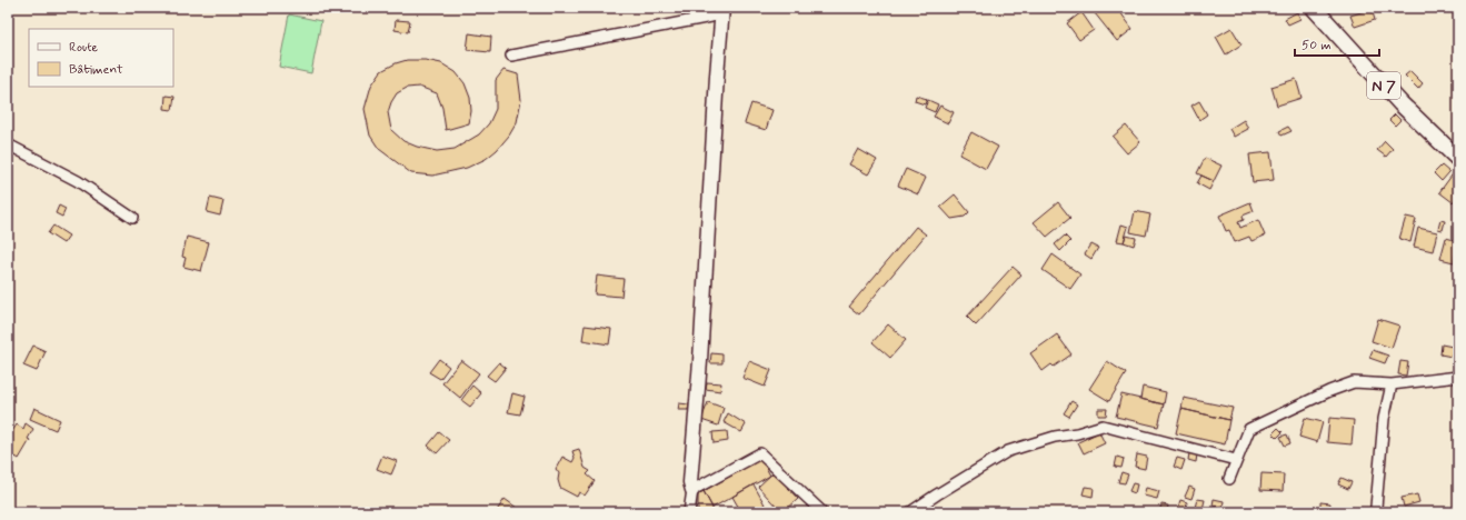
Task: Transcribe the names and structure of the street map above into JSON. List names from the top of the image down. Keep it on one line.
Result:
{"streets":{"main road":["N 7"]},"legend":["Route","Bâtiment"],"scale_bar":"50 m"}
